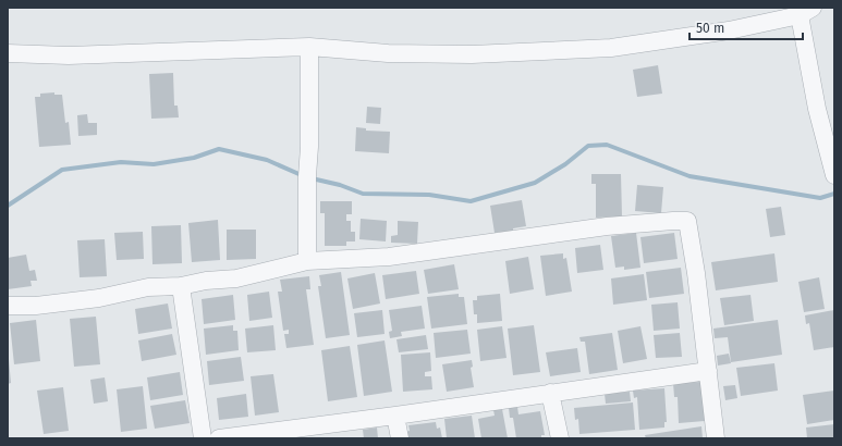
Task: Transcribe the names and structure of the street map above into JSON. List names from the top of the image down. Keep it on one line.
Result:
{"scale_bar":"50 m"}
